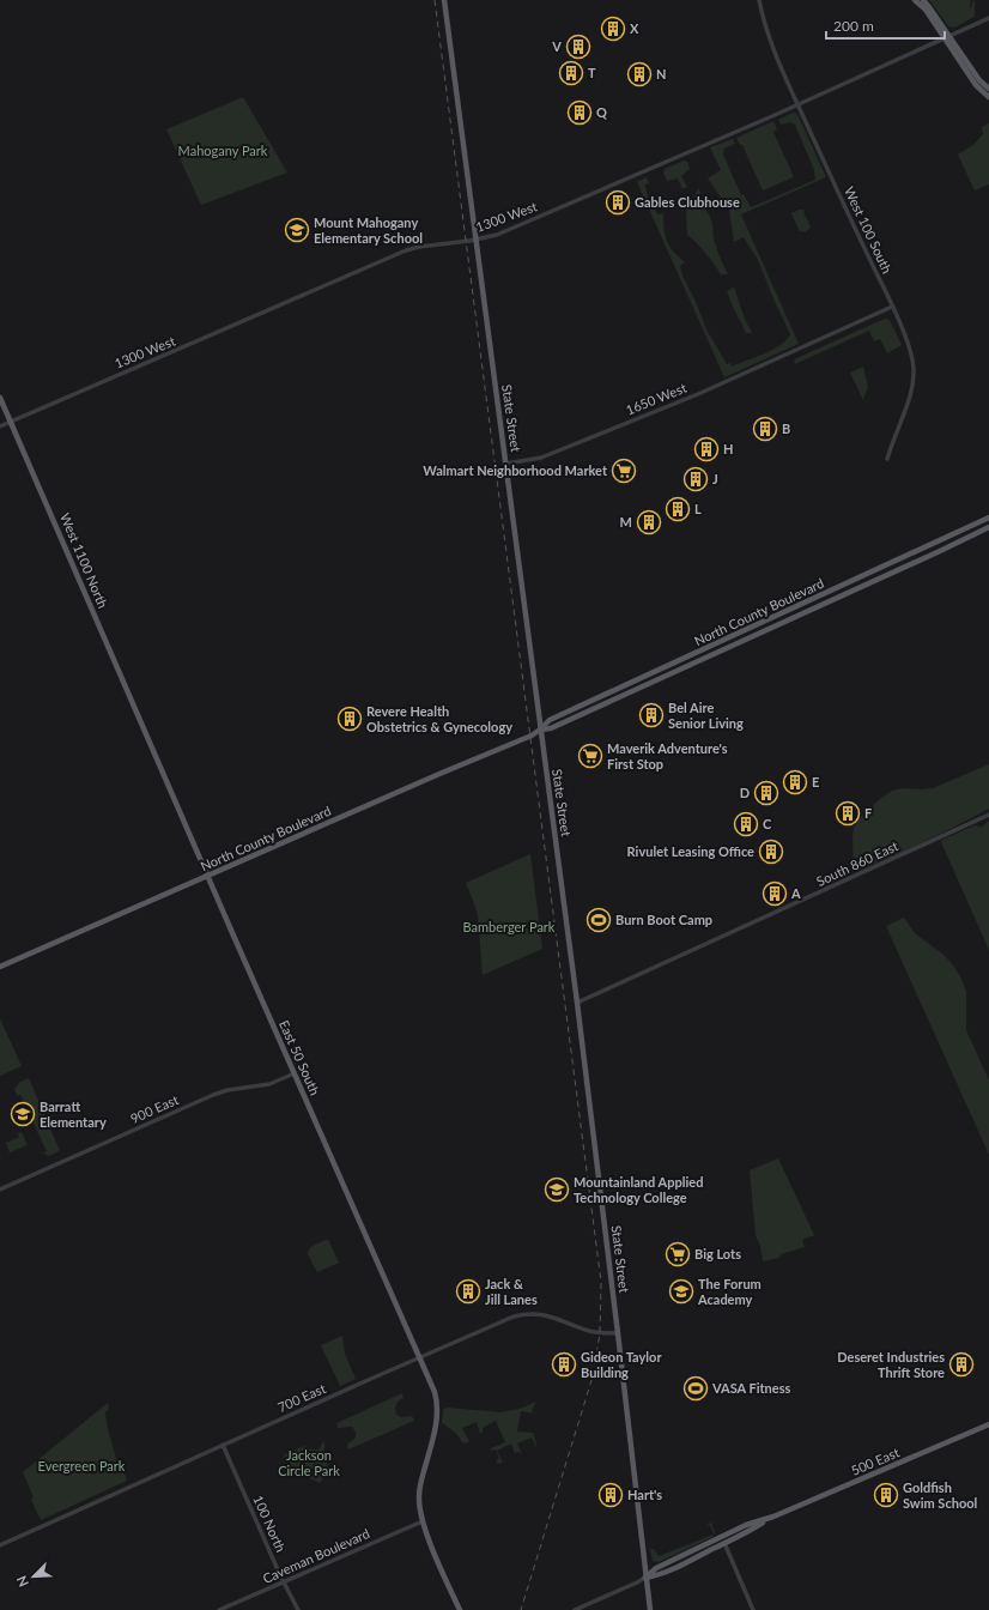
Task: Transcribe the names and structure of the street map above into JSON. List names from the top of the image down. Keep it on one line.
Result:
{"streets":{"main road":["State Street","West 1100 North","North County Boulevard","East 50 South","500 East"],"street":["1300 West","West 100 South","1650 West","South 860 East","900 East","700 East","100 North","Caveman Boulevard"]},"crossings":[["1300 West","West 100 South"],["1300 West","State Street"],["1300 West","West 1100 North"],["West 100 South","1650 West"],["1650 West","State Street"],["State Street","North County Boulevard"],["State Street","South 860 East"],["State Street","700 East"],["State Street","500 East"],["West 1100 North","East 50 South"],["North County Boulevard","East 50 South"],["East 50 South","900 East"],["East 50 South","700 East"],["East 50 South","Caveman Boulevard"],["700 East","100 North"],["100 North","Caveman Boulevard"]],"parks":["Mahogany Park","Bamberger Park","Jackson Circle Park","Evergreen Park"],"places":{"building":["X","V","T","N","Q","Gables Clubhouse","B","H","J","L","M","Bel Aire Senior Living","Revere Health Obstetrics & Gynecology","E","D","F","C","Rivulet Leasing Office","A","Jack & Jill Lanes","Gideon Taylor Building","Deseret Industries Thrift Store","Hart's","Goldfish Swim School"],"school or university":["Mount Mahogany Elementary School","Barratt Elementary","Mountainland Applied Technology College","The Forum Academy"],"supermarket":["Walmart Neighborhood Market","Maverik Adventure's First Stop","Big Lots"],"sports":["Burn Boot Camp","VASA Fitness"]},"scale_bar":"200 m","north":"bottom left"}
